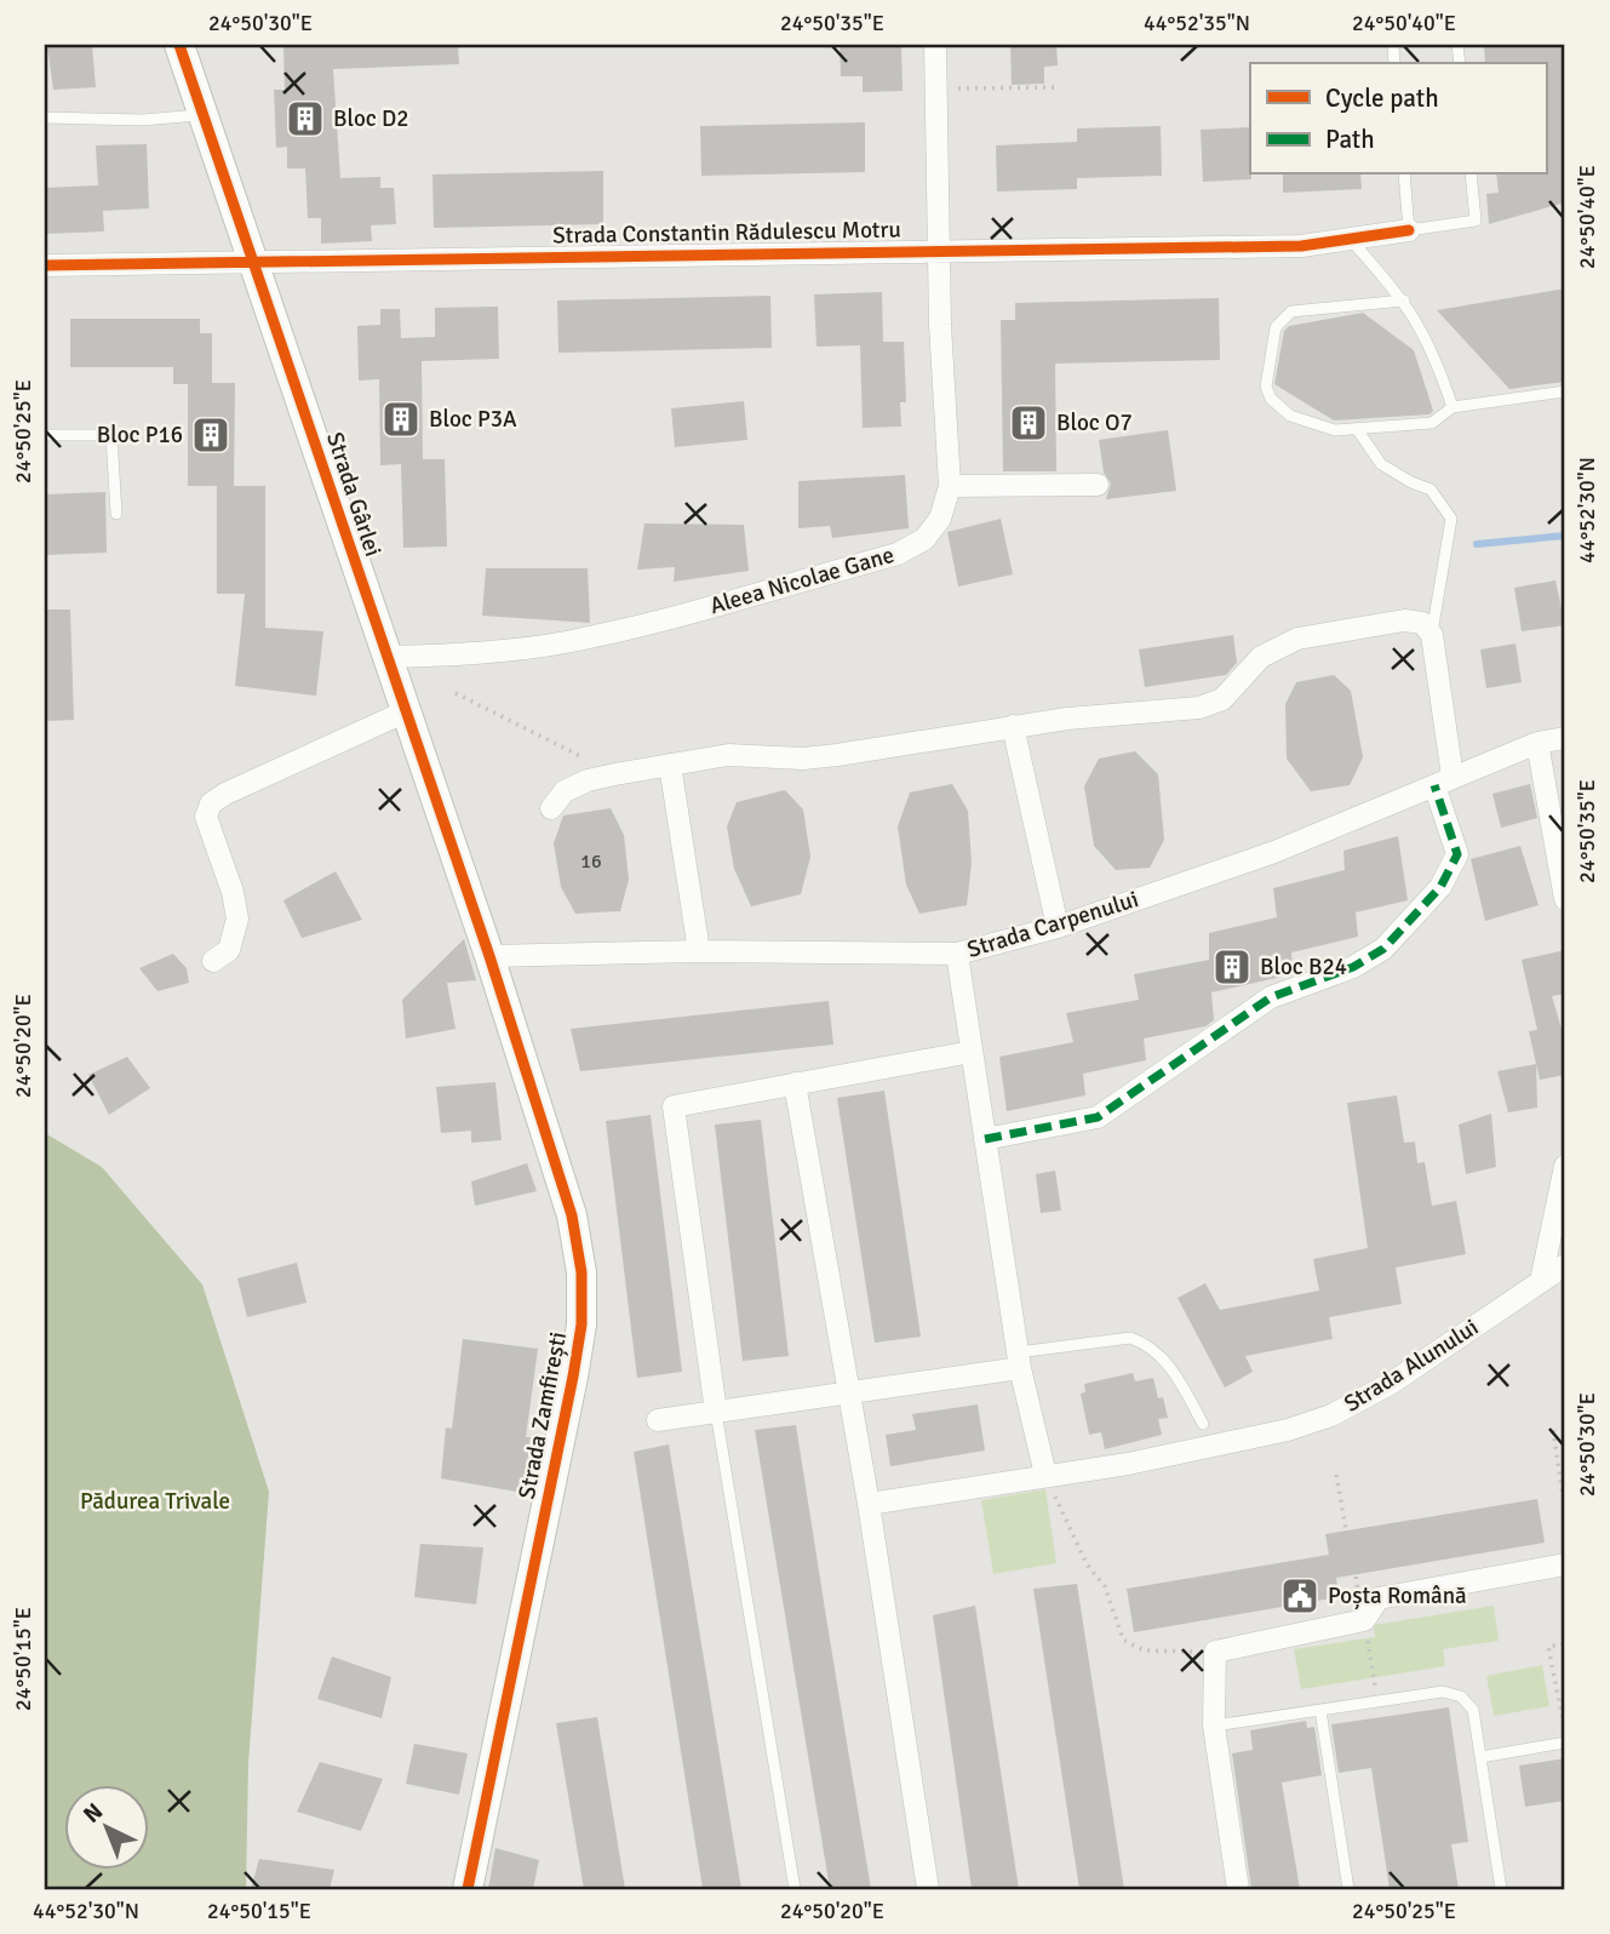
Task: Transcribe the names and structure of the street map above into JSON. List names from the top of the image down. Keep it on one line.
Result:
{"streets":{"street":["Strada Constantin Rădulescu Motru","Strada Gârlei","Aleea Nicolae Gane","Strada Carpenului","Strada Alunului","Strada Zamfirești"]},"crossings":[["Strada Constantin Rădulescu Motru","Strada Gârlei"],["Strada Constantin Rădulescu Motru","Aleea Nicolae Gane"],["Strada Gârlei","Aleea Nicolae Gane"],["Strada Gârlei","Strada Carpenului"],["Strada Gârlei","Strada Zamfirești"],["Strada Carpenului","Strada Zamfirești"]],"parks":["Pădurea Trivale"],"places":{"building":["Bloc D2","Bloc P3A","Bloc O7","Bloc P16","Bloc B24"],"public building":["Poșta Română"]},"house_numbers":["16"],"legend":["Cycle path","Path"],"north":"top left","coordinates":["24°50'30\"E","24°50'35\"E","44°52'35\"N","24°50'40\"E","24°50'25\"E","44°52'30\"N","24°50'20\"E","24°50'15\"E"]}
